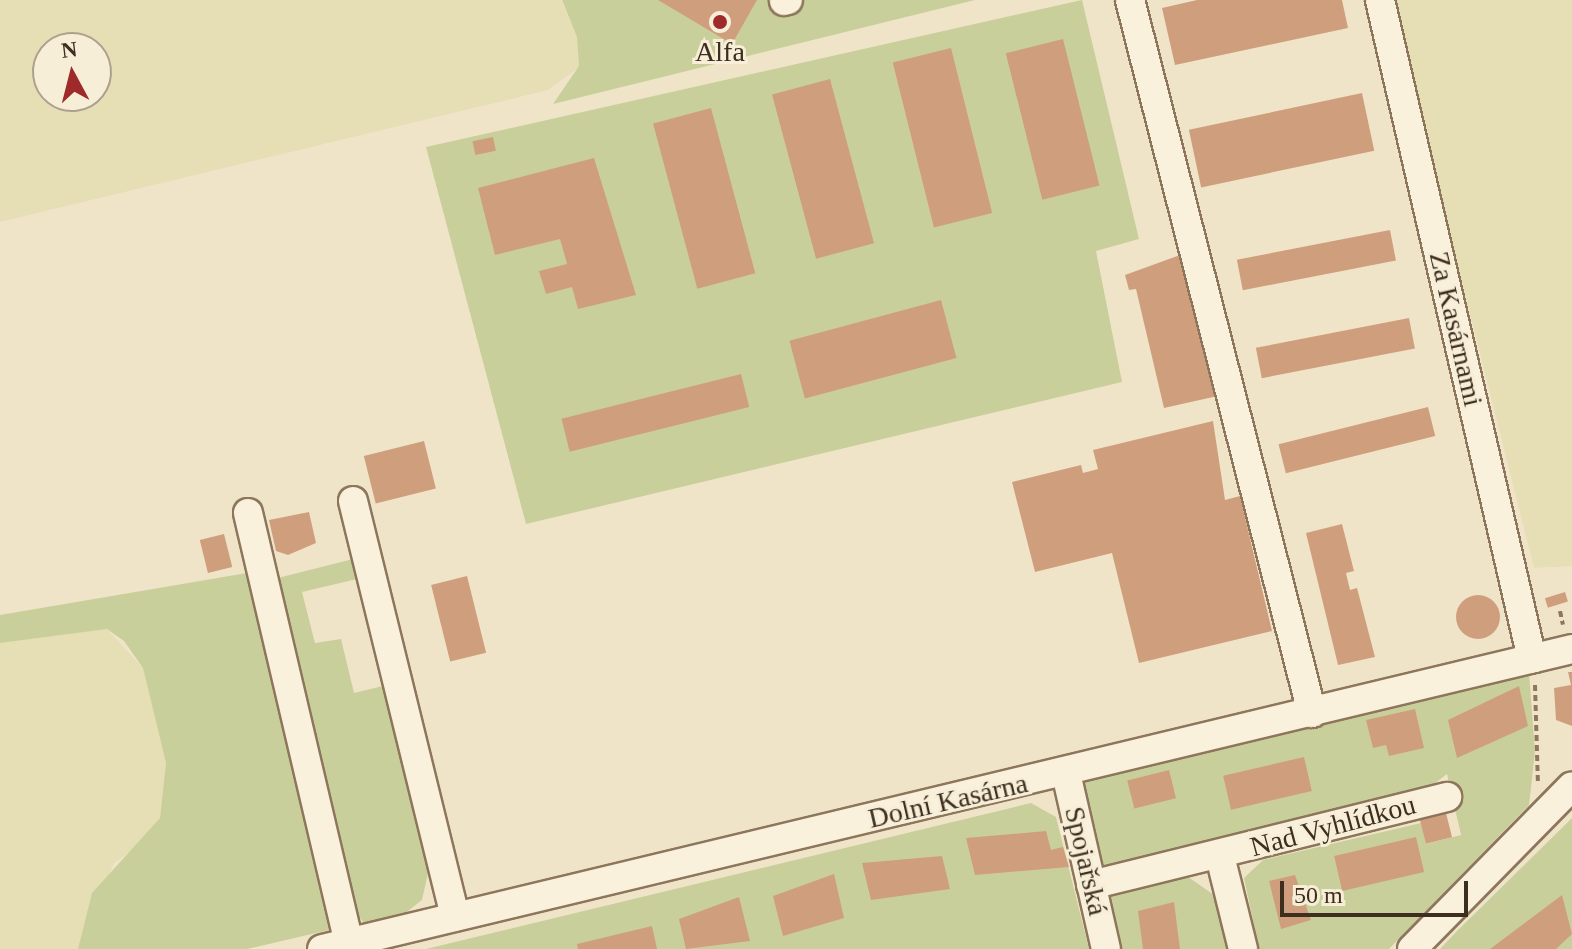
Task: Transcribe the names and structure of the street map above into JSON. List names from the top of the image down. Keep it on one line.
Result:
{"streets":{"street":["Za Kasárnami","Dolní Kasárna","Nad Vyhlídkou","Spojařská"]},"crossings":[["Za Kasárnami","Dolní Kasárna"],["Dolní Kasárna","Spojařská"],["Nad Vyhlídkou","Spojařská"]],"places":["Alfa"],"scale_bar":"50 m","north":"top"}
